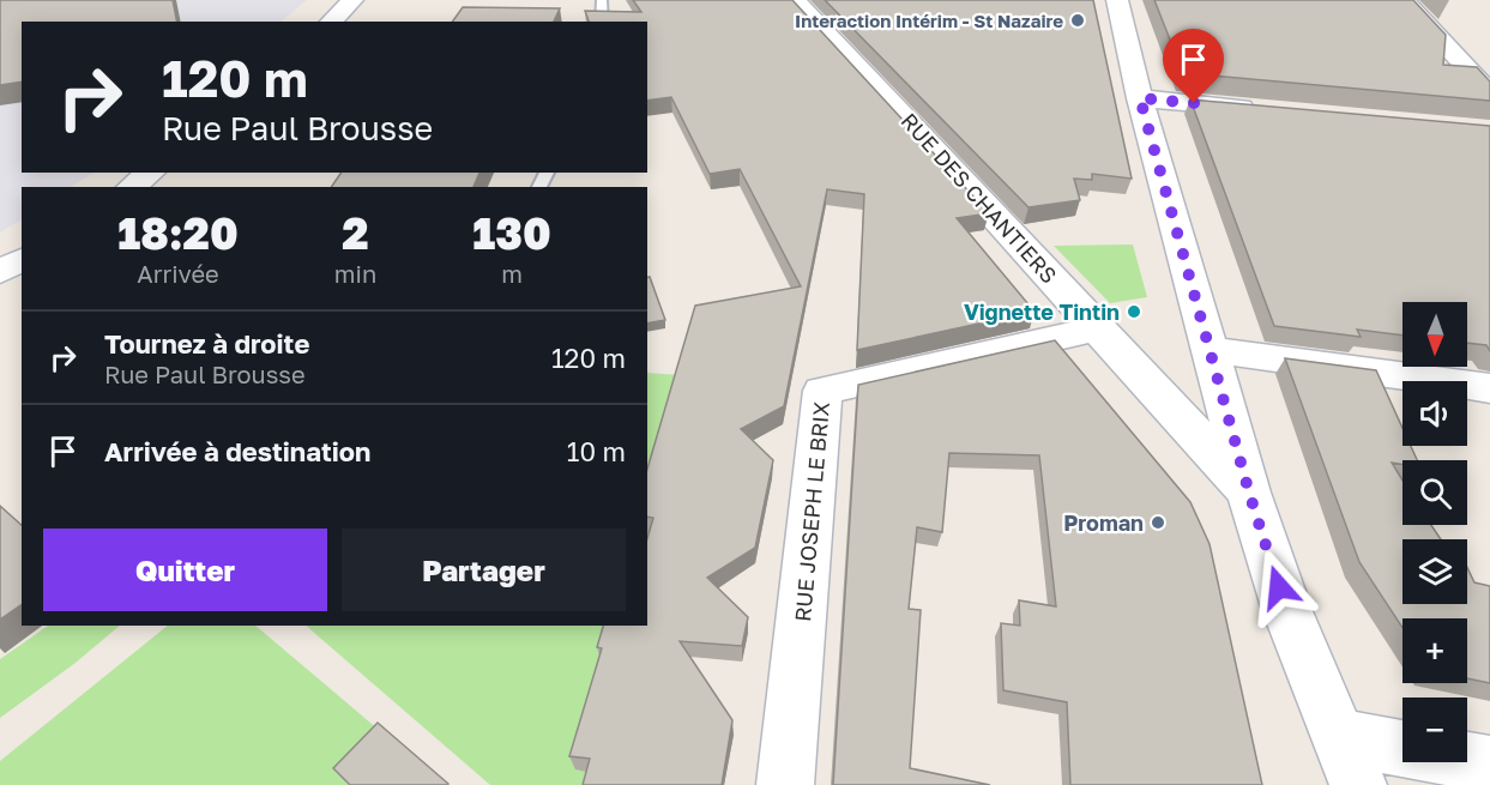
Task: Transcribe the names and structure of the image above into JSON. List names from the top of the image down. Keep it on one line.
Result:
{"streets":{"street":["RUE DES CHANTIERS","RUE JOSEPH LE BRIX"]},"crossings":[["RUE DES CHANTIERS","RUE JOSEPH LE BRIX"]],"places":["Interaction Intérim - St Nazaire","Vignette Tintin","Proman"],"north":"bottom","page":{"turn":["120 m","Rue Paul Brousse"],"eta":["18:20","Arrivée","2","min","130","m"],"map_buttons":["+","−"],"list":[{"name":"Tournez à droite","note":"Rue Paul Brousse","value":"120 m"},{"name":"Arrivée à destination","value":"10 m"}],"buttons":["Quitter","Partager"]}}
